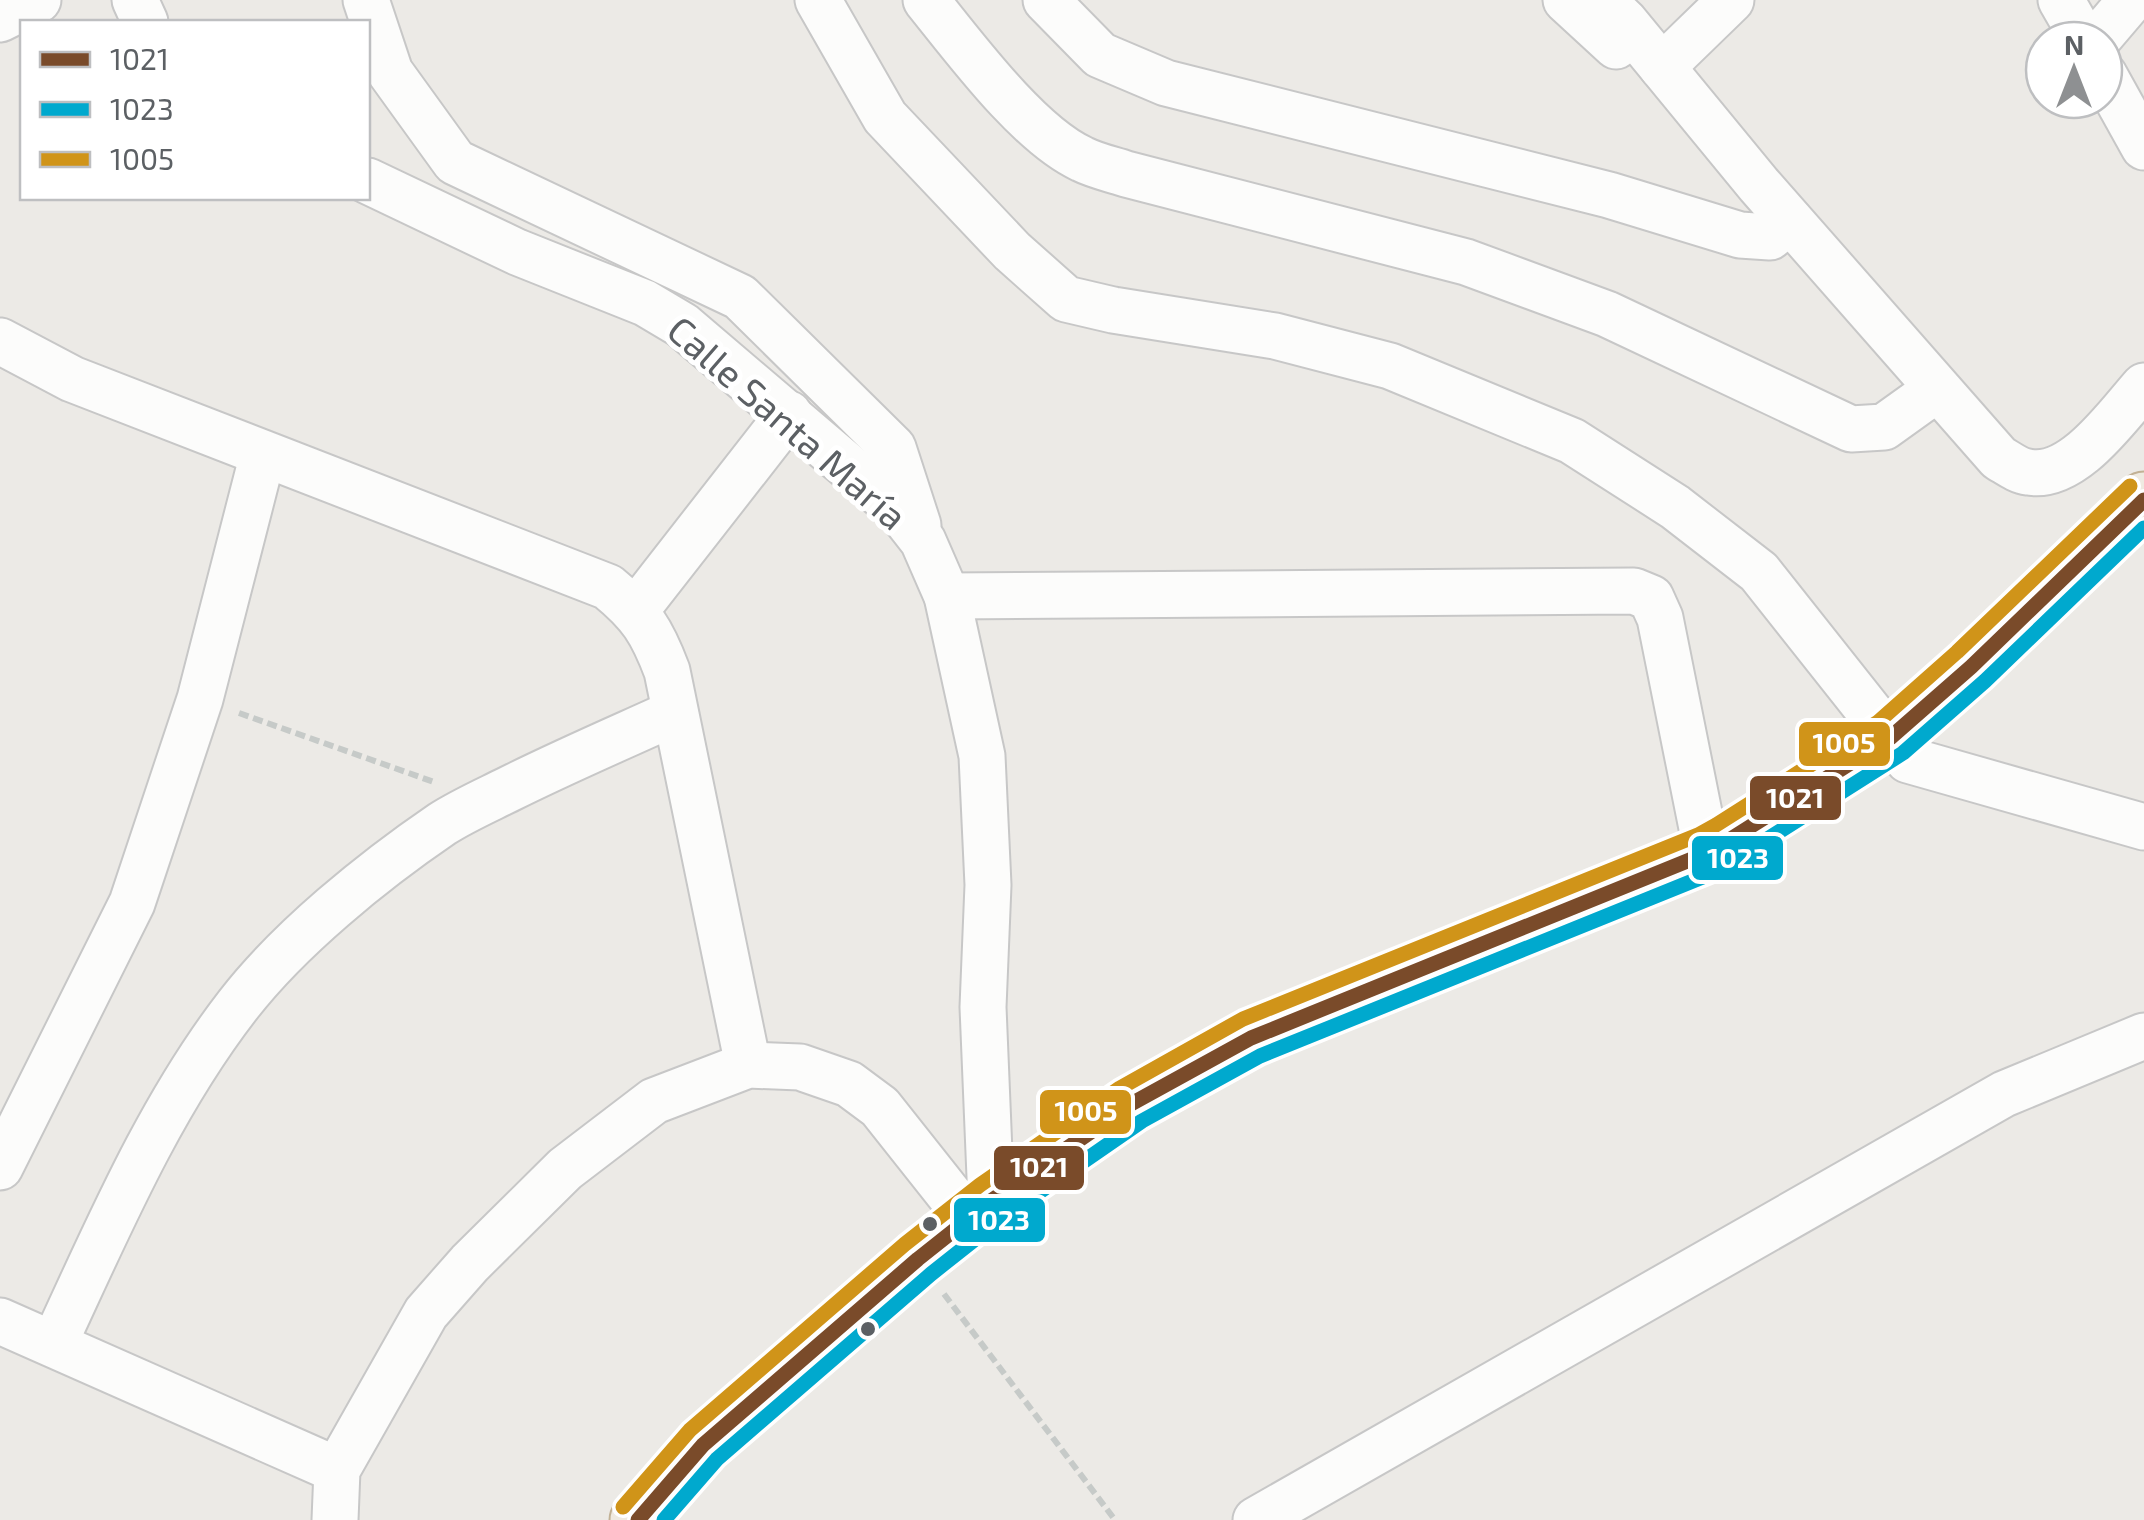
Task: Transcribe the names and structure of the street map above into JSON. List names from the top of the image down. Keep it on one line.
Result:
{"streets":{"street":["Calle Santa María"]},"lines":["transit line 1005","transit line 1021","transit line 1023"],"legend":["1021","1023","1005"],"north":"top"}
